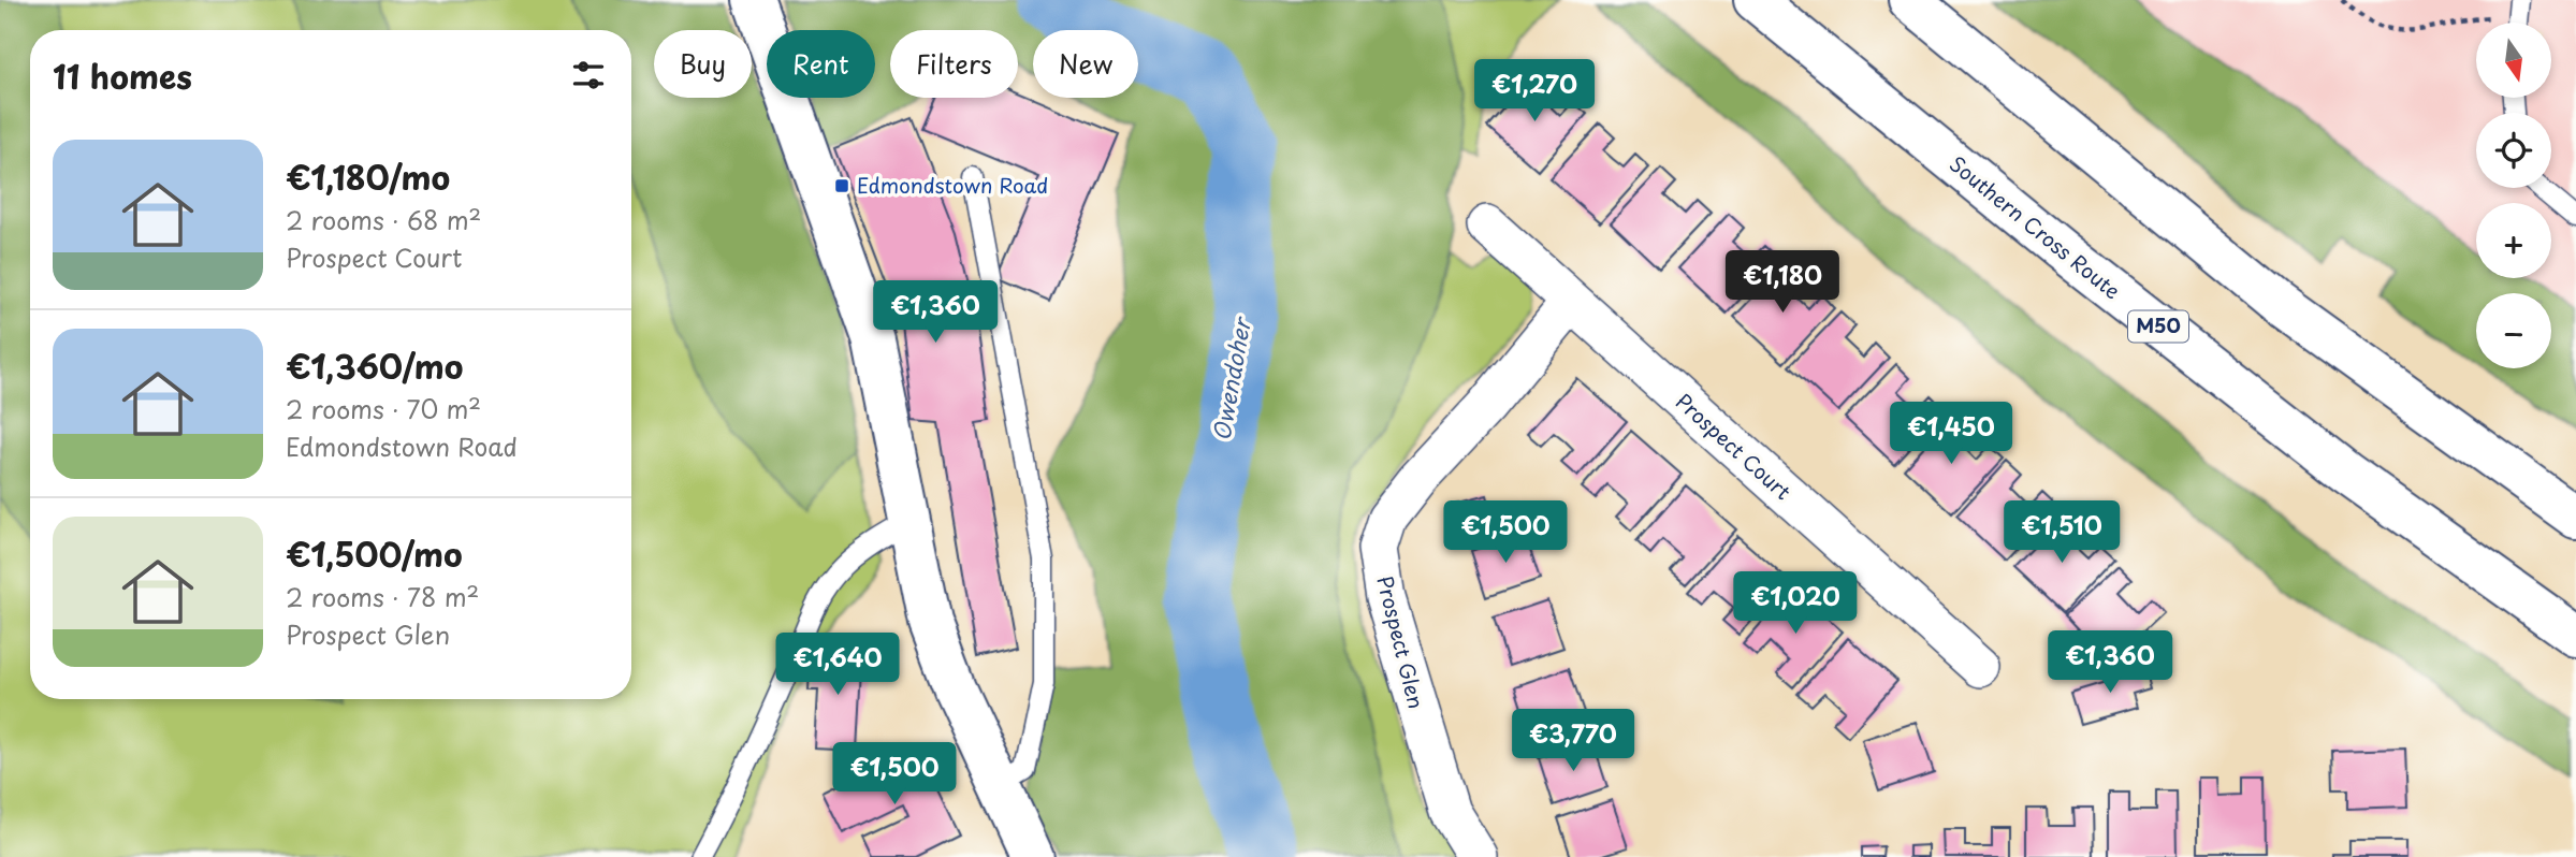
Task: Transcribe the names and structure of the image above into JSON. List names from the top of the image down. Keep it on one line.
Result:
{"streets":{"main road":["Southern Cross Route","M50"],"street":["Prospect Court","Prospect Glen"]},"crossings":[["Prospect Court","Prospect Glen"]],"water":["Owendoher"],"places":{"transit":["Edmondstown Road"]},"north":"bottom","page":{"map_buttons":["+","−"],"chip":["Buy","Rent","Filters","New"],"heading":"11 homes","price":["€1,270","€1,180","€1,360","€1,450","€1,500","€1,510","€1,020","€1,360","€1,640","€3,770","€1,500"],"list":[{"name":"€1,180/mo","note":"2 rooms · 68 m² · Prospect Court"},{"name":"€1,360/mo","note":"2 rooms · 70 m² · Edmondstown Road"},{"name":"€1,500/mo","note":"2 rooms · 78 m² · Prospect Glen"}]}}
